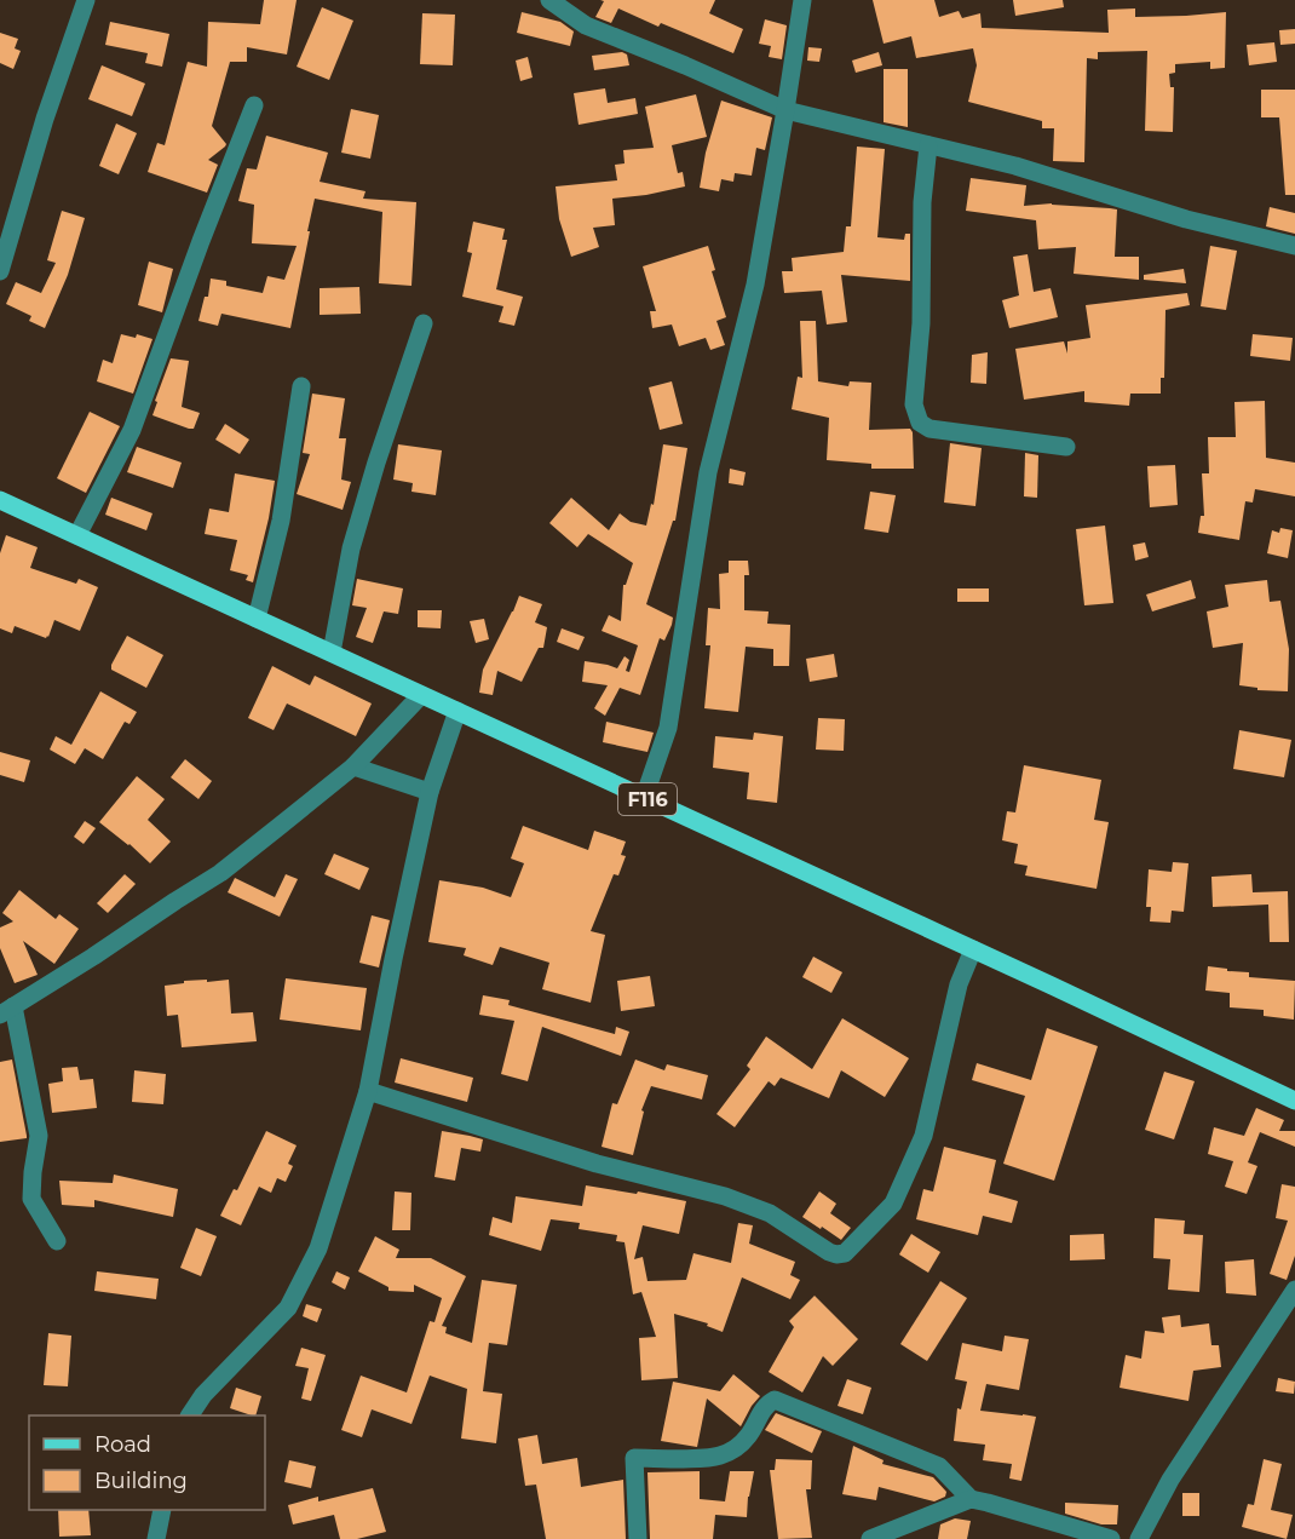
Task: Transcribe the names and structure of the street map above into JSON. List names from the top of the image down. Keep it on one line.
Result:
{"streets":{"main road":["F116"]},"legend":["Road","Building"]}
